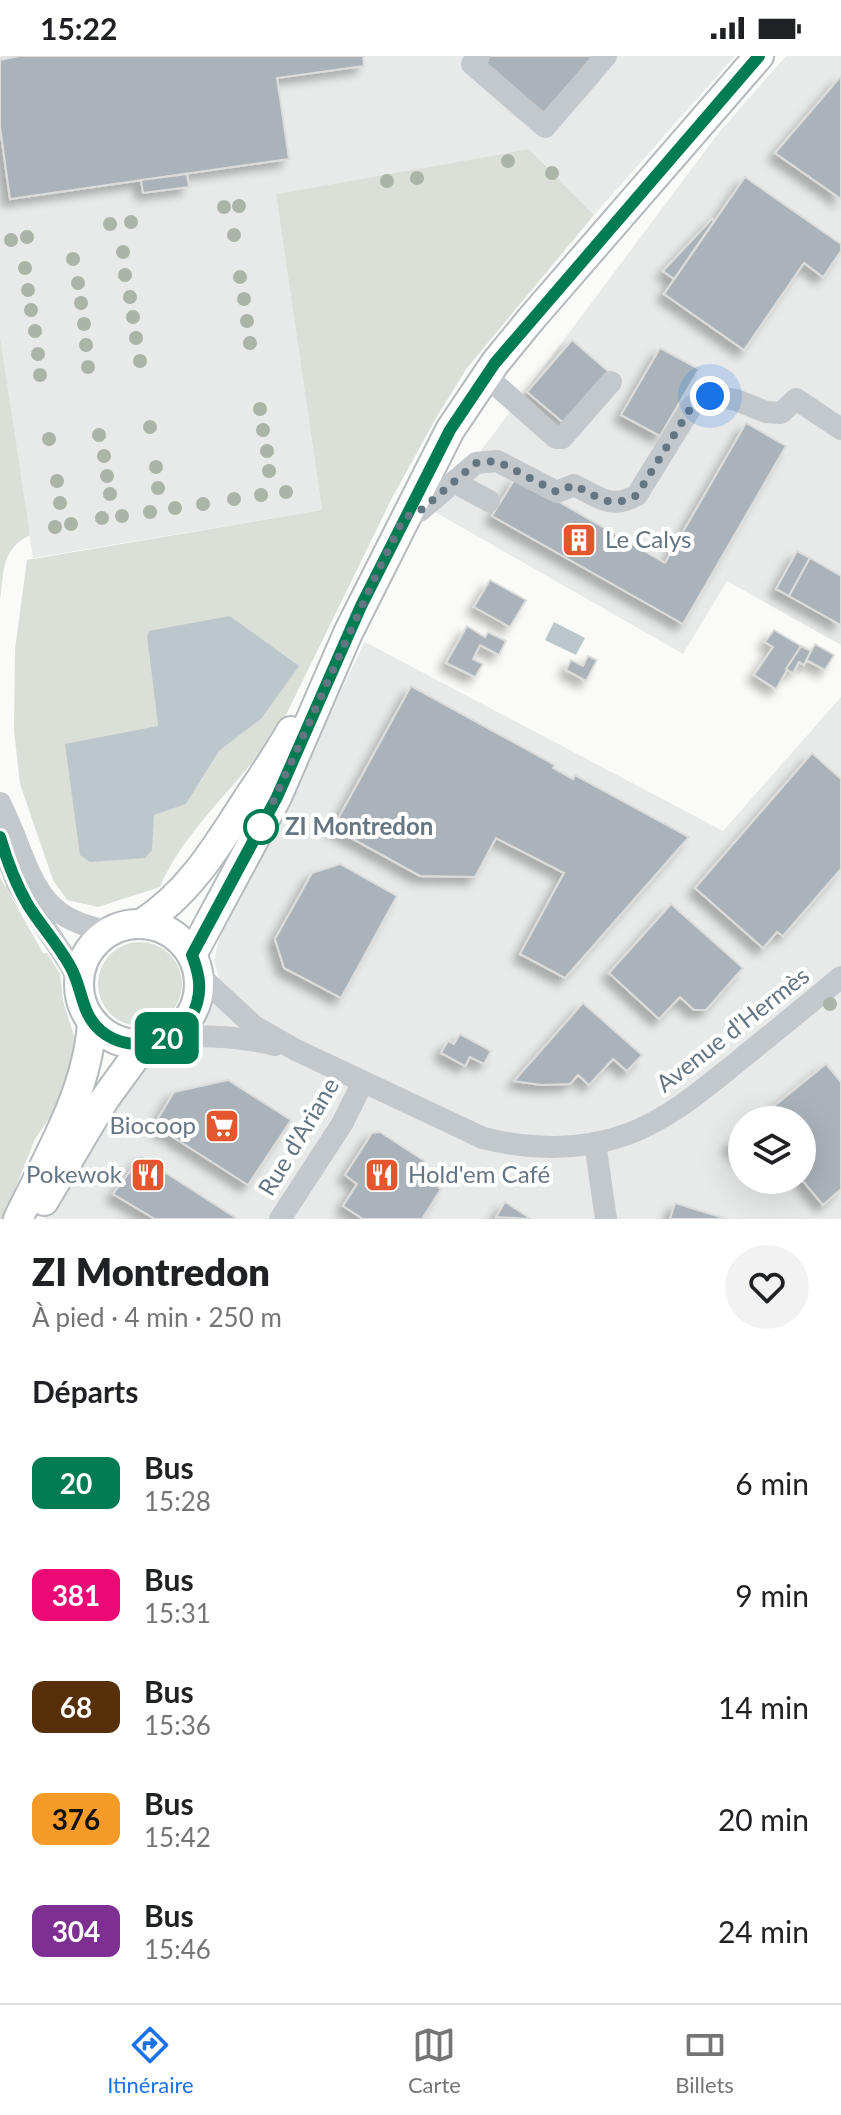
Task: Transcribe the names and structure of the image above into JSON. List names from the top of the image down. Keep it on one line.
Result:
{"streets":{"street":["Avenue d'Hermès","Rue d'Ariane"]},"crossings":[["Avenue d'Hermès","Rue d'Ariane"]],"places":{"building":["Le Calys"],"other":["ZI Montredon"],"supermarket":["Biocoop"],"restaurant":["Pokewok","Hold'em Café"]},"lines":["bus line 20"],"page":{"status":"15:22","on_map":"20","heading":[["ZI Montredon","À pied · 4 min · 250 m"],"Départs"],"list":[{"mark":"20","name":"Bus","note":"15:28","value":"6 min"},{"mark":"381","name":"Bus","note":"15:31","value":"9 min"},{"mark":"68","name":"Bus","note":"15:36","value":"14 min"},{"mark":"376","name":"Bus","note":"15:42","value":"20 min"},{"mark":"304","name":"Bus","note":"15:46","value":"24 min"}],"tabs":["Itinéraire","Carte","Billets"]}}
